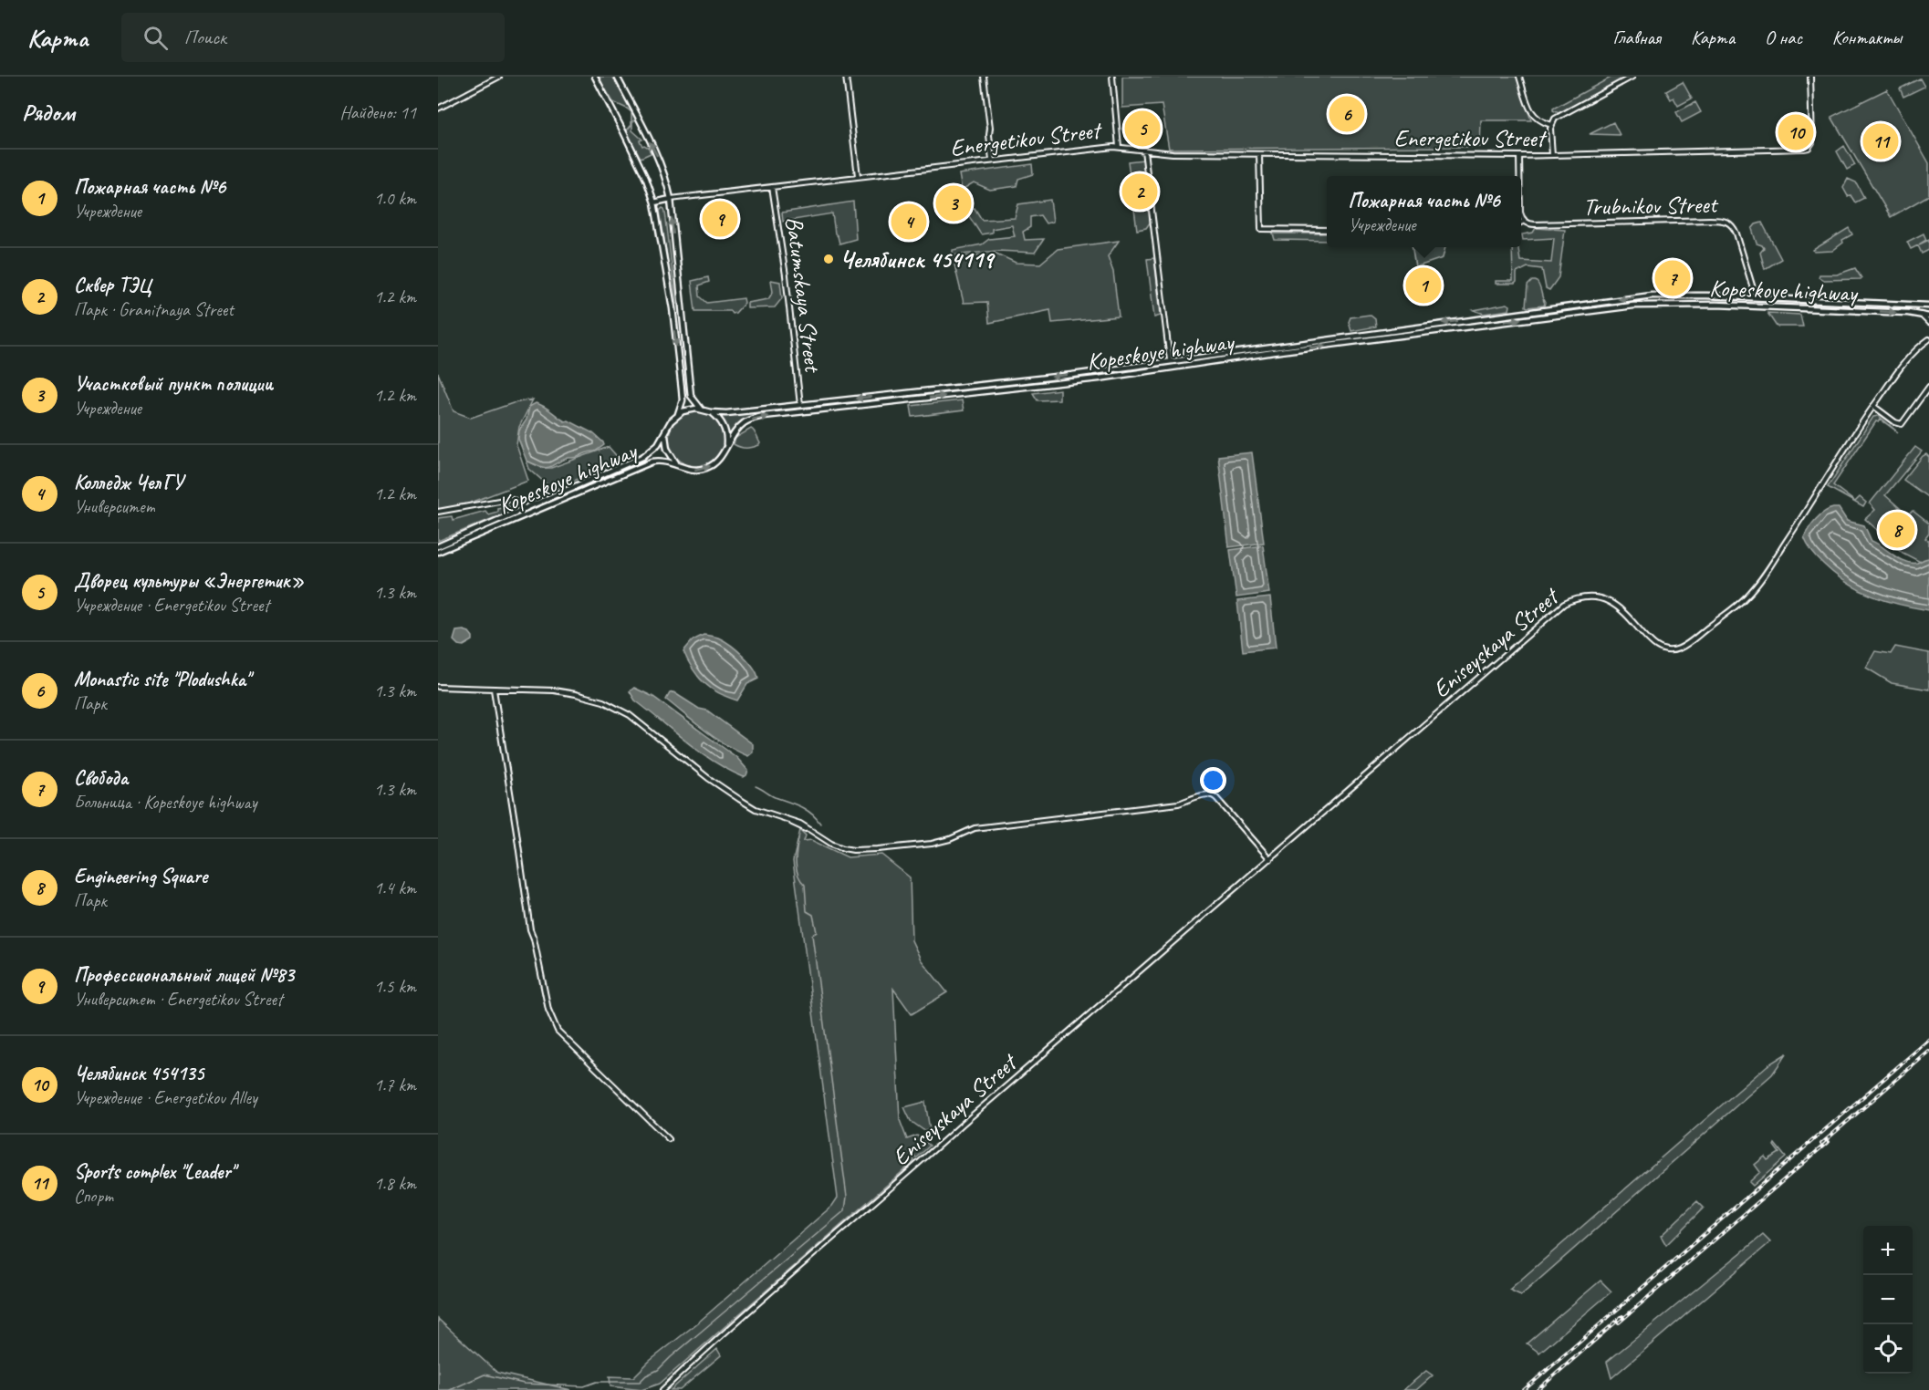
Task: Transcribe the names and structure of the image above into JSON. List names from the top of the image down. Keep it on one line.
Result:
{"streets":{"main road":["Kopeskoye highway"],"street":["Energetikov Street","Trubnikov Street","Batumskaya Street","Eniseyskaya Street"]},"crossings":[["Energetikov Street","Batumskaya Street"],["Trubnikov Street","Kopeskoye highway"],["Kopeskoye highway","Batumskaya Street"]],"places":["Челябинск 454119"],"page":{"header":"Карта","search":"Поиск","nav":["Главная","Карта","О нас","Контакты"],"heading":["Рядом","Найдено: 11"],"pins":["6","5","10","11","2","3","9","4","7","1","8"],"list":[{"mark":"1","name":"Пожарная часть №6","note":"Учреждение","value":"1.0 km"},{"mark":"2","name":"Сквер ТЭЦ","note":"Парк · Granitnaya Street","value":"1.2 km"},{"mark":"3","name":"Участковый пункт полиции","note":"Учреждение","value":"1.2 km"},{"mark":"4","name":"Колледж ЧелГУ","note":"Университет","value":"1.2 km"},{"mark":"5","name":"Дворец культуры «Энергетик»","note":"Учреждение · Energetikov Street","value":"1.3 km"},{"mark":"6","name":"Monastic site \"Plodushka\"","note":"Парк","value":"1.3 km"},{"mark":"7","name":"Свобода","note":"Больница · Kopeskoye highway","value":"1.3 km"},{"mark":"8","name":"Engineering Square","note":"Парк","value":"1.4 km"},{"mark":"9","name":"Профессиональный лицей №83","note":"Университет · Energetikov Street","value":"1.5 km"},{"mark":"10","name":"Челябинск 454135","note":"Учреждение · Energetikov Alley","value":"1.7 km"},{"mark":"11","name":"Sports complex \"Leader\"","note":"Спорт","value":"1.8 km"}],"popup":["Пожарная часть №6","Учреждение"],"map_buttons":["+","−"]}}
